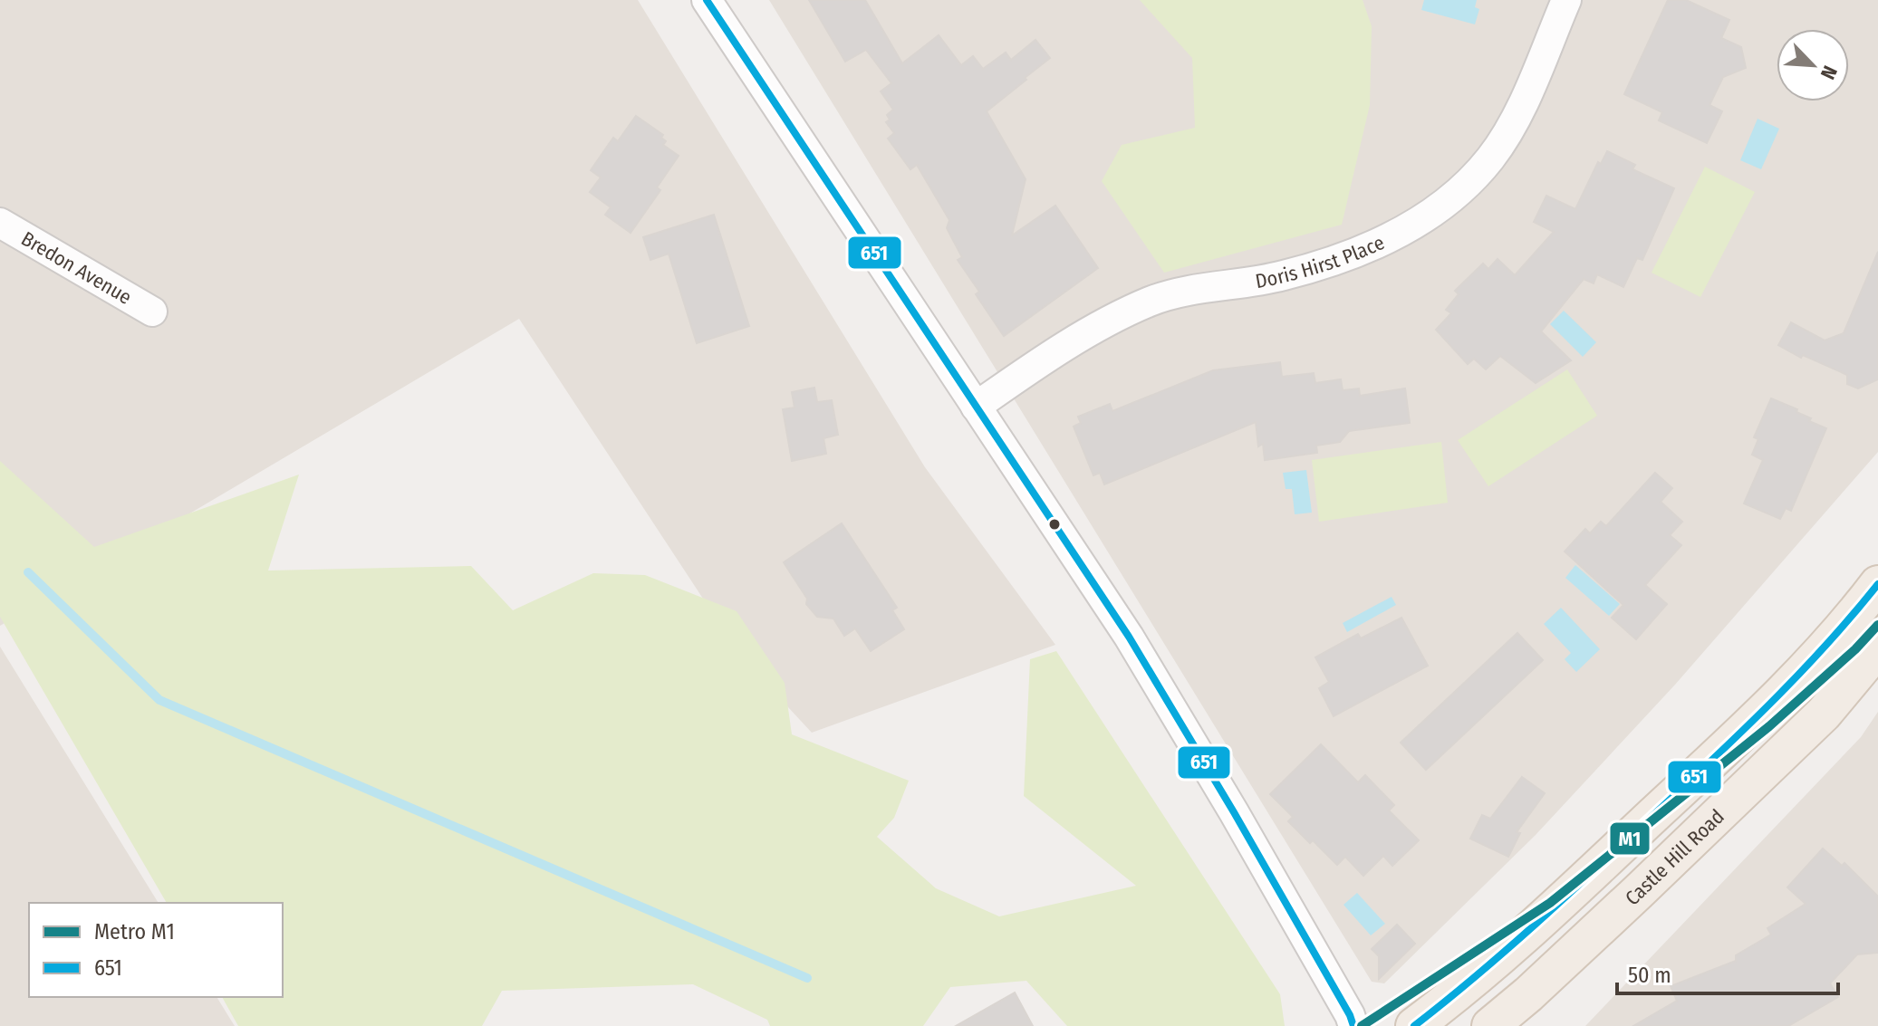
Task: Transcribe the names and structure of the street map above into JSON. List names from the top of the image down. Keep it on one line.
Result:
{"streets":{"main road":["Castle Hill Road"],"street":["Doris Hirst Place","Bredon Avenue"]},"lines":["transit line 651","metro line M1"],"legend":["Metro M1","651"],"scale_bar":"50 m","north":"bottom right"}
